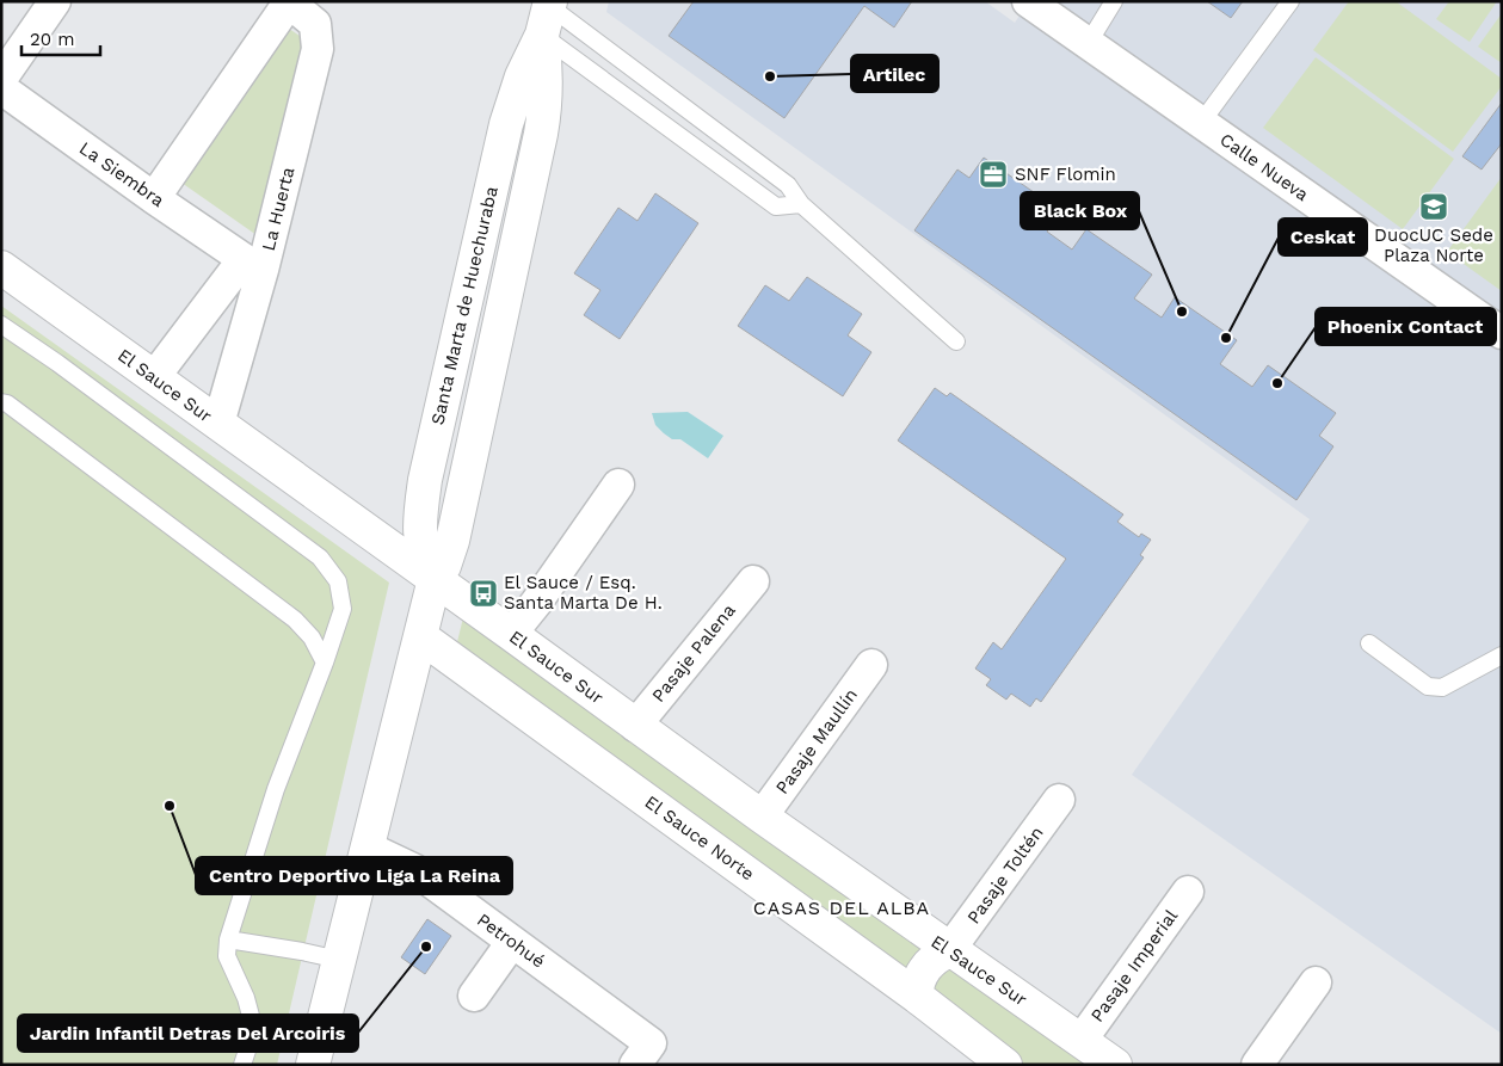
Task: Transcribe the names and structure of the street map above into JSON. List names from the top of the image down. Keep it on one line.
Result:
{"streets":{"street":["Calle Nueva","La Siembra","La Huerta","Santa Marta de Huechuraba","El Sauce Sur","Pasaje Palena","Pasaje Maullín","El Sauce Norte","Pasaje Toltén","Petrohué","Pasaje Imperial"]},"crossings":[["La Siembra","La Huerta"],["La Huerta","El Sauce Sur"],["Santa Marta de Huechuraba","El Sauce Sur"],["El Sauce Sur","Pasaje Palena"],["El Sauce Sur","Pasaje Maullín"],["El Sauce Sur","Pasaje Toltén"],["El Sauce Sur","Pasaje Imperial"]],"districts":["CASAS DEL ALBA"],"places":{"other":["Artilec","Black Box","Ceskat","Phoenix Contact","Centro Deportivo Liga La Reina","Jardin Infantil Detras Del Arcoiris"],"office":["SNF Flomin"],"school or university":["DuocUC Sede Plaza Norte"],"bus stop":["El Sauce / Esq. Santa Marta De H."]},"scale_bar":"20 m"}
